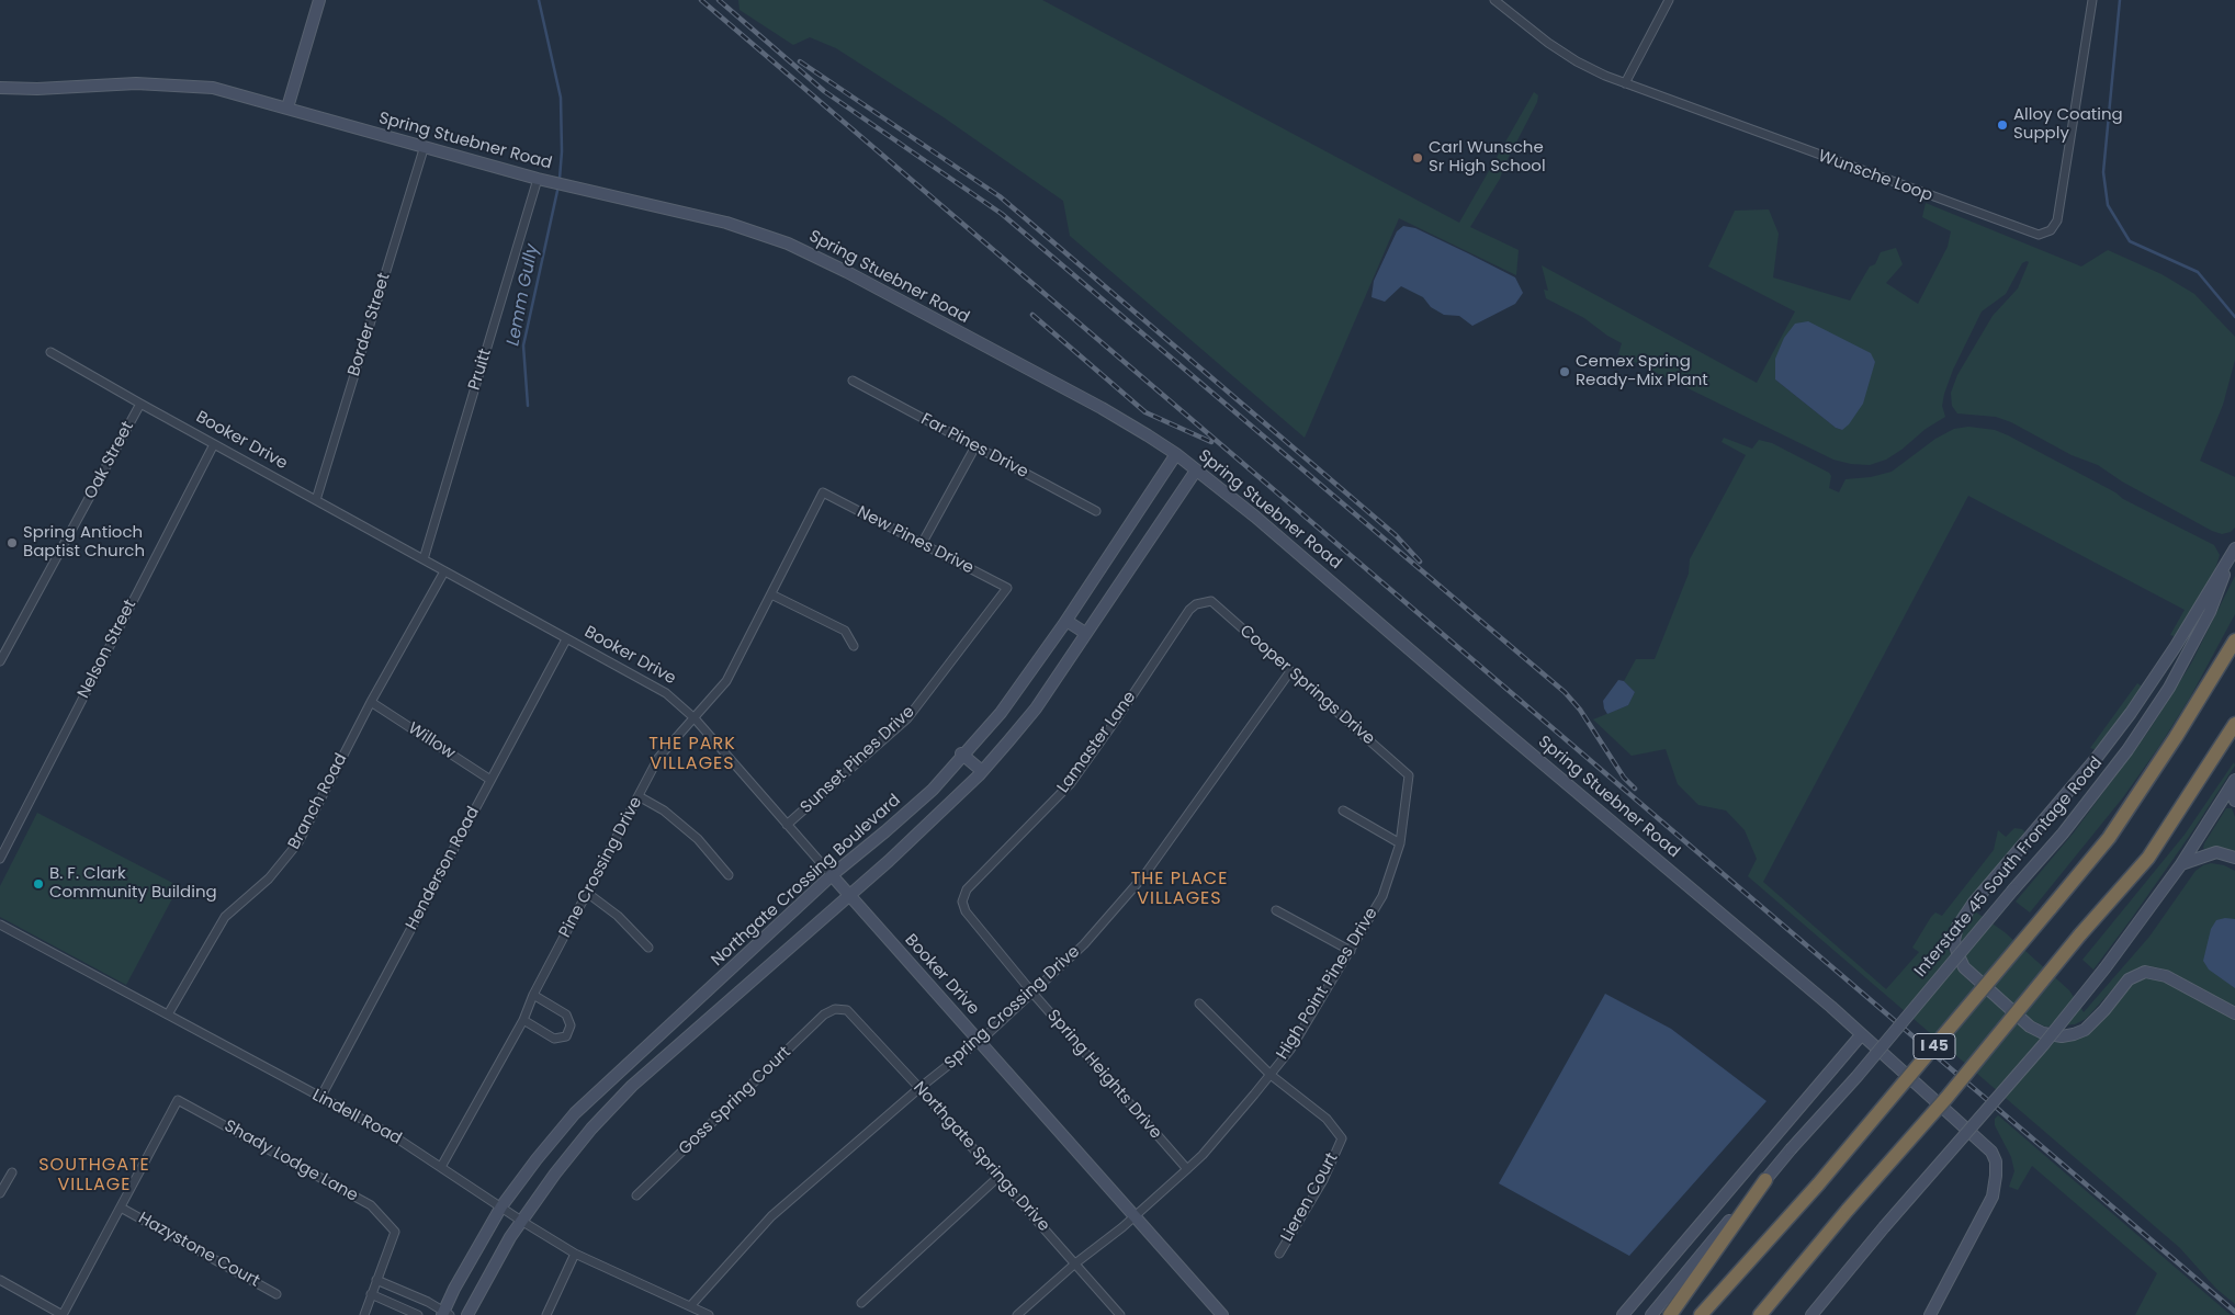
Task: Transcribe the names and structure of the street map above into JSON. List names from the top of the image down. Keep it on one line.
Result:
{"streets":{"highway":["I 45"],"main road":["Spring Stuebner Road","Booker Drive","Interstate 45 South Frontage Road","Northgate Crossing Boulevard"],"street":["Wunsche Loop","Border Street","Pruitt","Far Pines Drive","Oak Street","New Pines Drive","Nelson Street","Cooper Springs Drive","Willow","Lamaster Lane","Sunset Pines Drive","Branch Road","Pine Crossing Drive","Henderson Road","High Point Pines Drive","Spring Crossing Drive","Spring Heights Drive","Goss Spring Court","Lindell Road","Northgate Springs Drive","Shady Lodge Lane","Lieren Court","Hazystone Court"]},"crossings":[["Spring Stuebner Road","Border Street"],["Spring Stuebner Road","Pruitt"],["Spring Stuebner Road","Northgate Crossing Boulevard"],["Border Street","Booker Drive"],["Pruitt","Booker Drive"],["Booker Drive","Oak Street"],["Booker Drive","Nelson Street"],["Booker Drive","Sunset Pines Drive"],["Booker Drive","Branch Road"],["Booker Drive","Pine Crossing Drive"],["Booker Drive","Henderson Road"],["Booker Drive","Northgate Crossing Boulevard"],["Booker Drive","High Point Pines Drive"],["Booker Drive","Spring Crossing Drive"],["New Pines Drive","Sunset Pines Drive"],["New Pines Drive","Pine Crossing Drive"],["Cooper Springs Drive","Lamaster Lane"],["Cooper Springs Drive","High Point Pines Drive"],["Cooper Springs Drive","Spring Crossing Drive"],["Willow","Branch Road"],["Willow","Henderson Road"],["Lamaster Lane","Spring Heights Drive"],["Branch Road","Lindell Road"],["Pine Crossing Drive","Lindell Road"],["Henderson Road","Lindell Road"],["Northgate Crossing Boulevard","Lindell Road"],["High Point Pines Drive","Spring Heights Drive"],["High Point Pines Drive","Northgate Springs Drive"],["High Point Pines Drive","Lieren Court"],["Spring Crossing Drive","Spring Heights Drive"],["Spring Crossing Drive","Lindell Road"],["Spring Crossing Drive","Northgate Springs Drive"],["Goss Spring Court","Northgate Springs Drive"],["Shady Lodge Lane","Hazystone Court"]],"districts":["THE PARK VILLAGES","THE PLACE VILLAGES","SOUTHGATE VILLAGE"],"water":["Lemm Gully"],"places":["Alloy Coating Supply","Carl Wunsche Sr High School","Cemex Spring Ready-Mix Plant","Spring Antioch Baptist Church","B. F. Clark Community Building"]}
